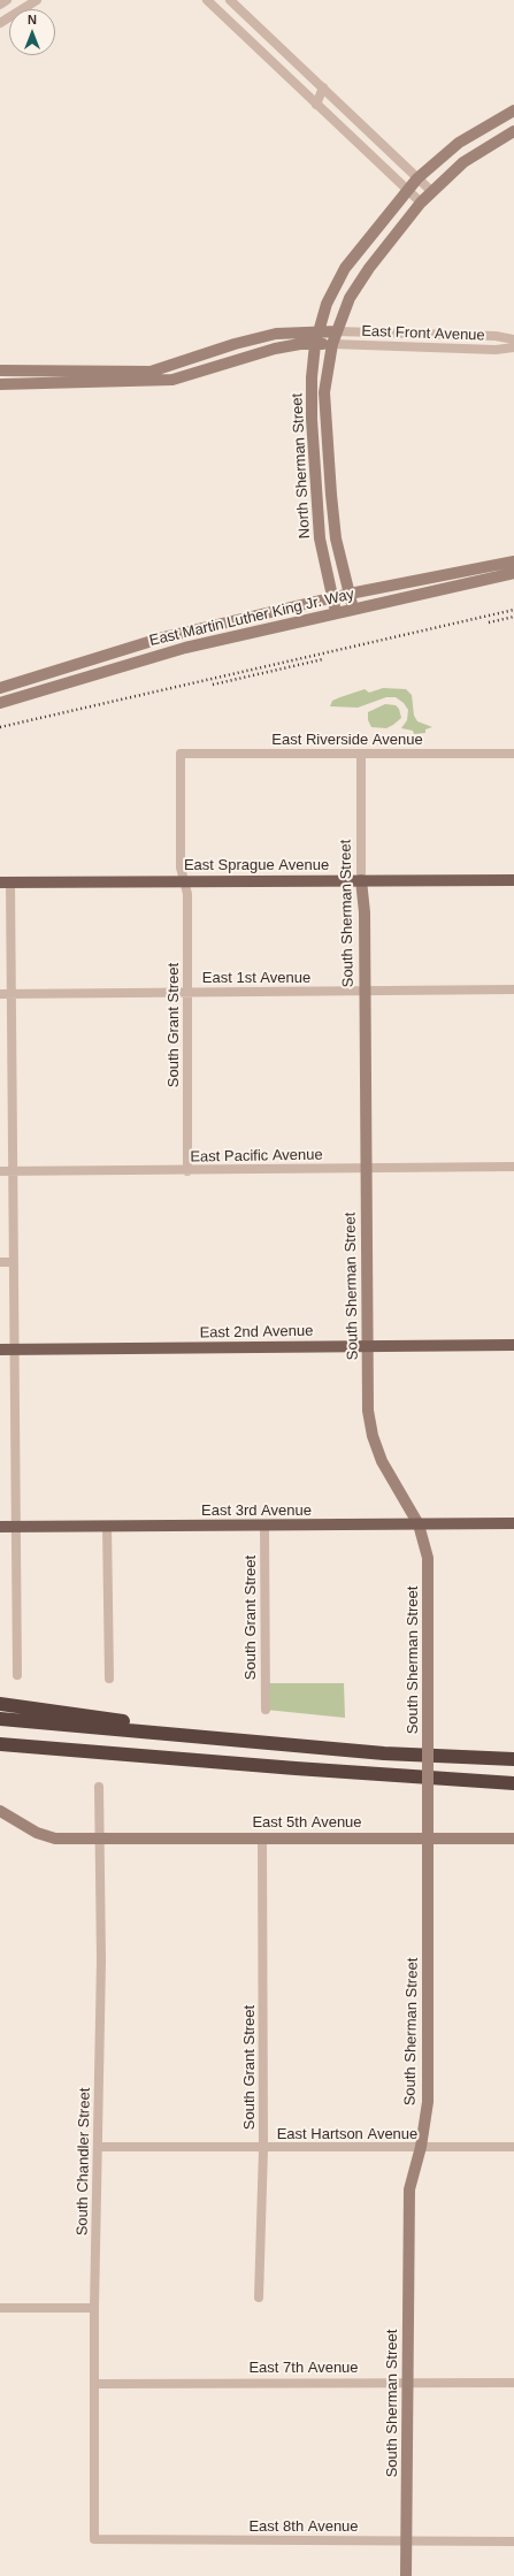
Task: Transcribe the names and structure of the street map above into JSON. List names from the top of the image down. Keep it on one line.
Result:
{"streets":{"main road":["East Sprague Avenue","East 2nd Avenue","East 3rd Avenue"],"street":["East Front Avenue","North Sherman Street","East Martin Luther King Jr. Way","East Riverside Avenue","South Sherman Street","East 1st Avenue","South Grant Street","East Pacific Avenue","East 5th Avenue","East Hartson Avenue","South Chandler Street","East 7th Avenue","East 8th Avenue"]},"crossings":[["East Front Avenue","North Sherman Street"],["North Sherman Street","East Martin Luther King Jr. Way"],["East Riverside Avenue","South Sherman Street"],["East Riverside Avenue","South Grant Street"],["East Sprague Avenue","South Sherman Street"],["East Sprague Avenue","South Grant Street"],["South Sherman Street","East 1st Avenue"],["South Sherman Street","East Pacific Avenue"],["South Sherman Street","East 2nd Avenue"],["South Sherman Street","East 3rd Avenue"],["South Sherman Street","East 5th Avenue"],["South Sherman Street","East Hartson Avenue"],["South Sherman Street","East 7th Avenue"],["South Sherman Street","East 8th Avenue"],["East 1st Avenue","South Grant Street"],["South Grant Street","East Pacific Avenue"],["South Grant Street","East 3rd Avenue"],["South Grant Street","East 5th Avenue"],["South Grant Street","East Hartson Avenue"],["East 5th Avenue","South Chandler Street"],["East Hartson Avenue","South Chandler Street"],["South Chandler Street","East 7th Avenue"],["South Chandler Street","East 8th Avenue"]],"north":"top"}
